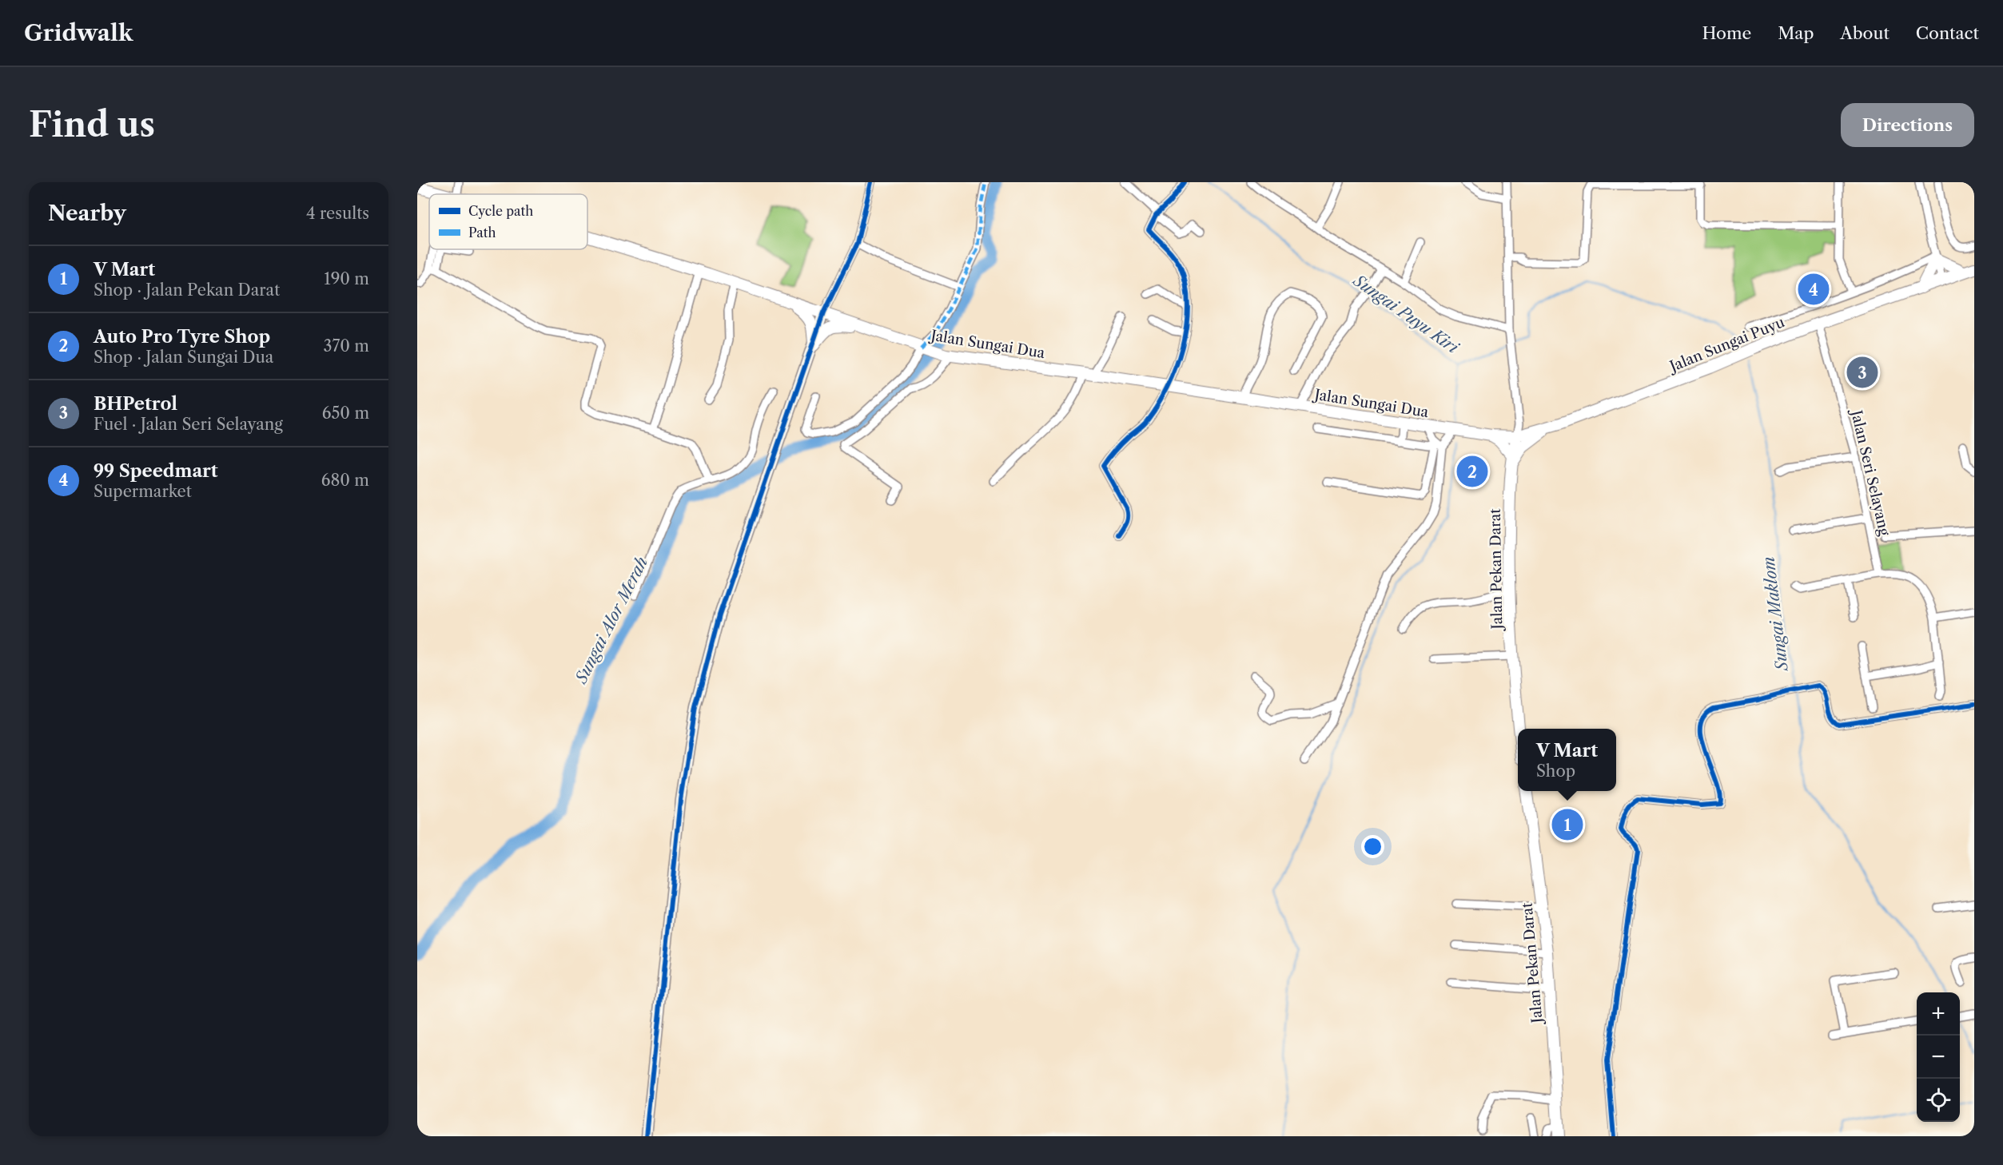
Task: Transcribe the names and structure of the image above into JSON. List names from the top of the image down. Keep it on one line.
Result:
{"streets":{"main road":["Jalan Sungai Dua","Jalan Sungai Puyu","Jalan Pekan Darat"],"street":["Jalan Seri Selayang"]},"crossings":[["Jalan Sungai Dua","Jalan Sungai Puyu"],["Jalan Sungai Dua","Jalan Pekan Darat"],["Jalan Sungai Puyu","Jalan Seri Selayang"],["Jalan Sungai Puyu","Jalan Pekan Darat"]],"water":["Sungai Puyu Kiri","Sungai Maklom","Sungai Alor Merah"],"legend":["Cycle path","Path"],"page":{"header":"Gridwalk","nav":["Home","Map","About","Contact"],"buttons":"Directions","title":"Find us","heading":["Nearby","4 results"],"list":[{"mark":"1","name":"V Mart","note":"Shop · Jalan Pekan Darat","value":"190 m"},{"mark":"2","name":"Auto Pro Tyre Shop","note":"Shop · Jalan Sungai Dua","value":"370 m"},{"mark":"3","name":"BHPetrol","note":"Fuel · Jalan Seri Selayang","value":"650 m"},{"mark":"4","name":"99 Speedmart","note":"Supermarket","value":"680 m"}],"pins":["4","3","2","1"],"popup":["V Mart","Shop"],"map_buttons":["+","−"]}}
